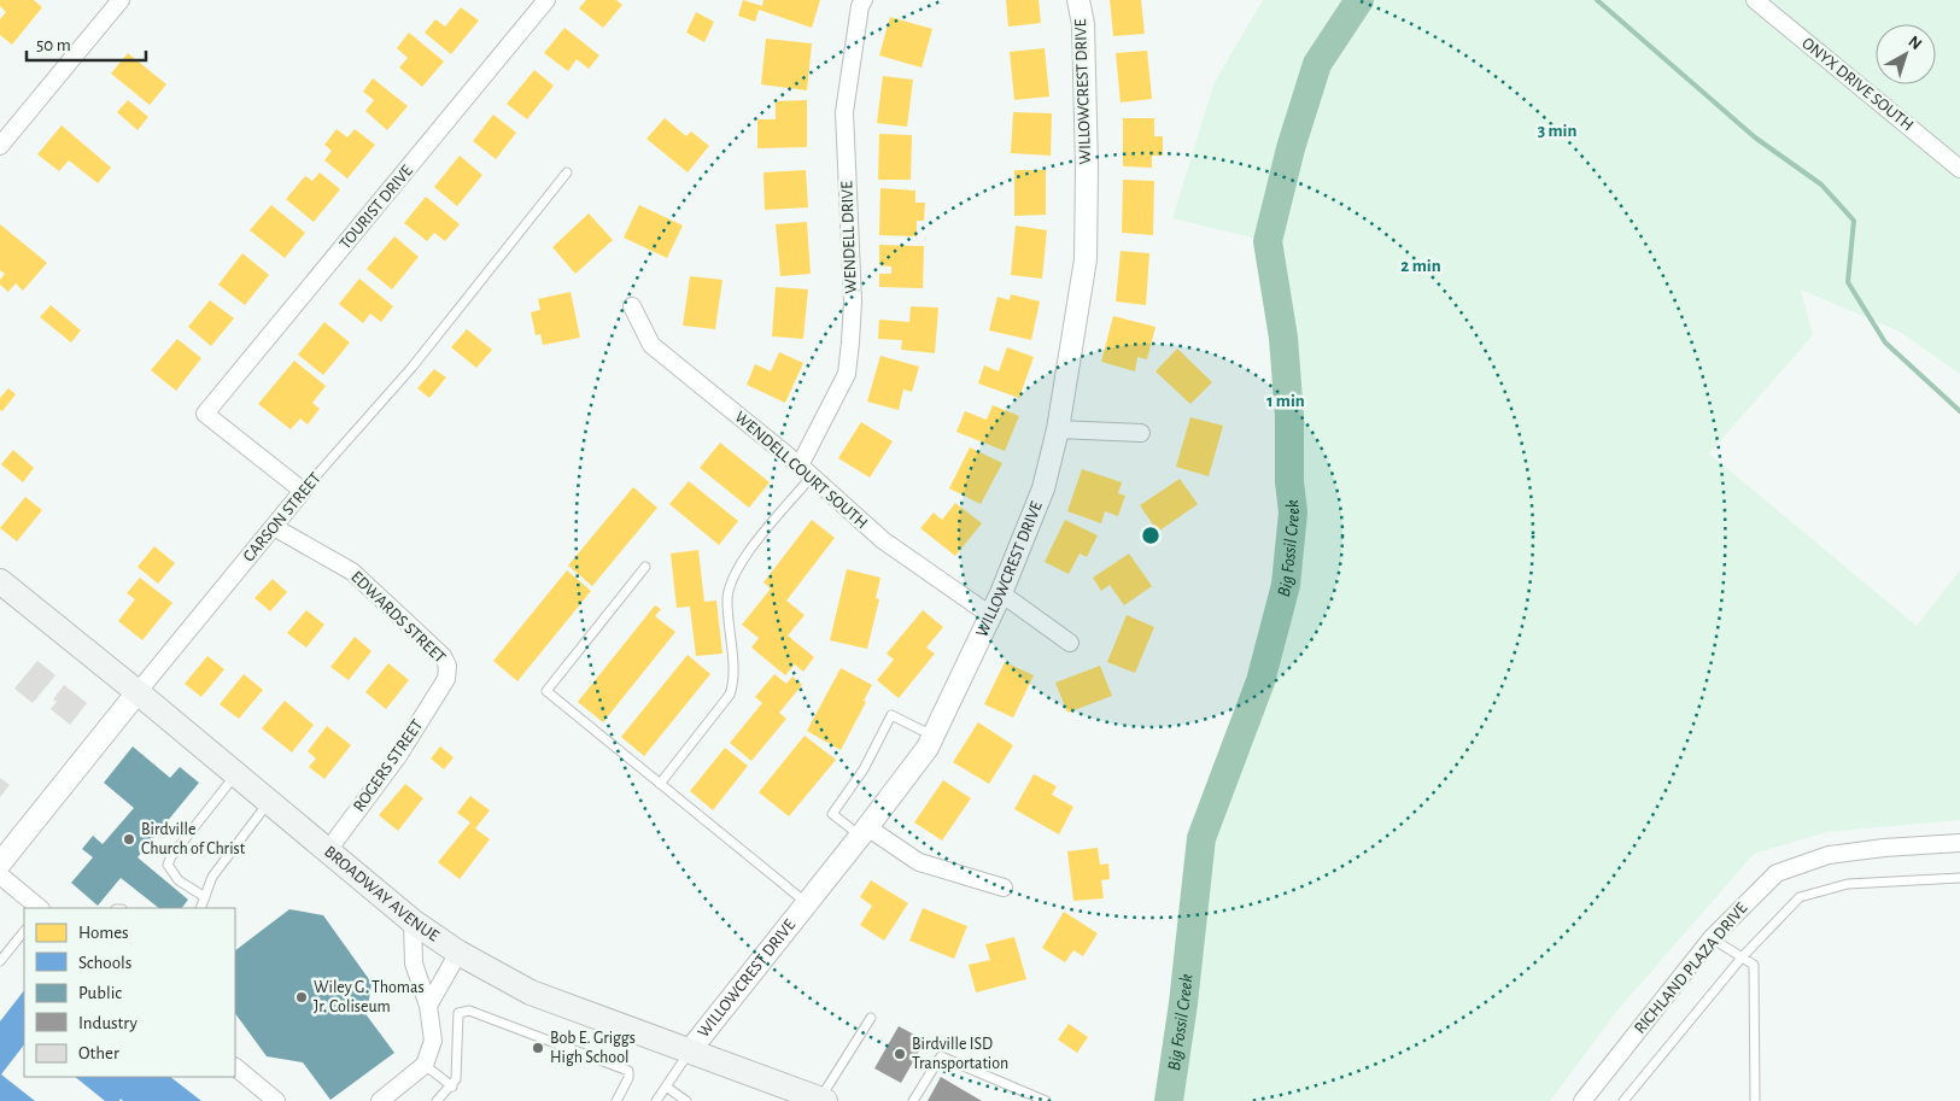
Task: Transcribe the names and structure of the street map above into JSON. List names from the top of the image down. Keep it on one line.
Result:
{"streets":{"main road":["BROADWAY AVENUE"],"street":["ONYX DRIVE SOUTH","WILLOWCREST DRIVE","TOURIST DRIVE","WENDELL DRIVE","WENDELL COURT SOUTH","CARSON STREET","EDWARDS STREET","ROGERS STREET","RICHLAND PLAZA DRIVE"]},"crossings":[["WILLOWCREST DRIVE","WENDELL COURT SOUTH"],["WILLOWCREST DRIVE","BROADWAY AVENUE"],["TOURIST DRIVE","CARSON STREET"],["WENDELL DRIVE","WENDELL COURT SOUTH"],["CARSON STREET","EDWARDS STREET"],["CARSON STREET","BROADWAY AVENUE"],["EDWARDS STREET","ROGERS STREET"],["ROGERS STREET","BROADWAY AVENUE"]],"water":["Big Fossil Creek"],"places":["Birdville Church of Christ","Wiley G. Thomas Jr. Coliseum","Bob E. Griggs High School","Birdville ISD Transportation"],"legend":["Homes","Schools","Public","Industry","Other"],"scale_bar":"50 m","north":"top right","rings":["3 min","2 min","1 min"]}
